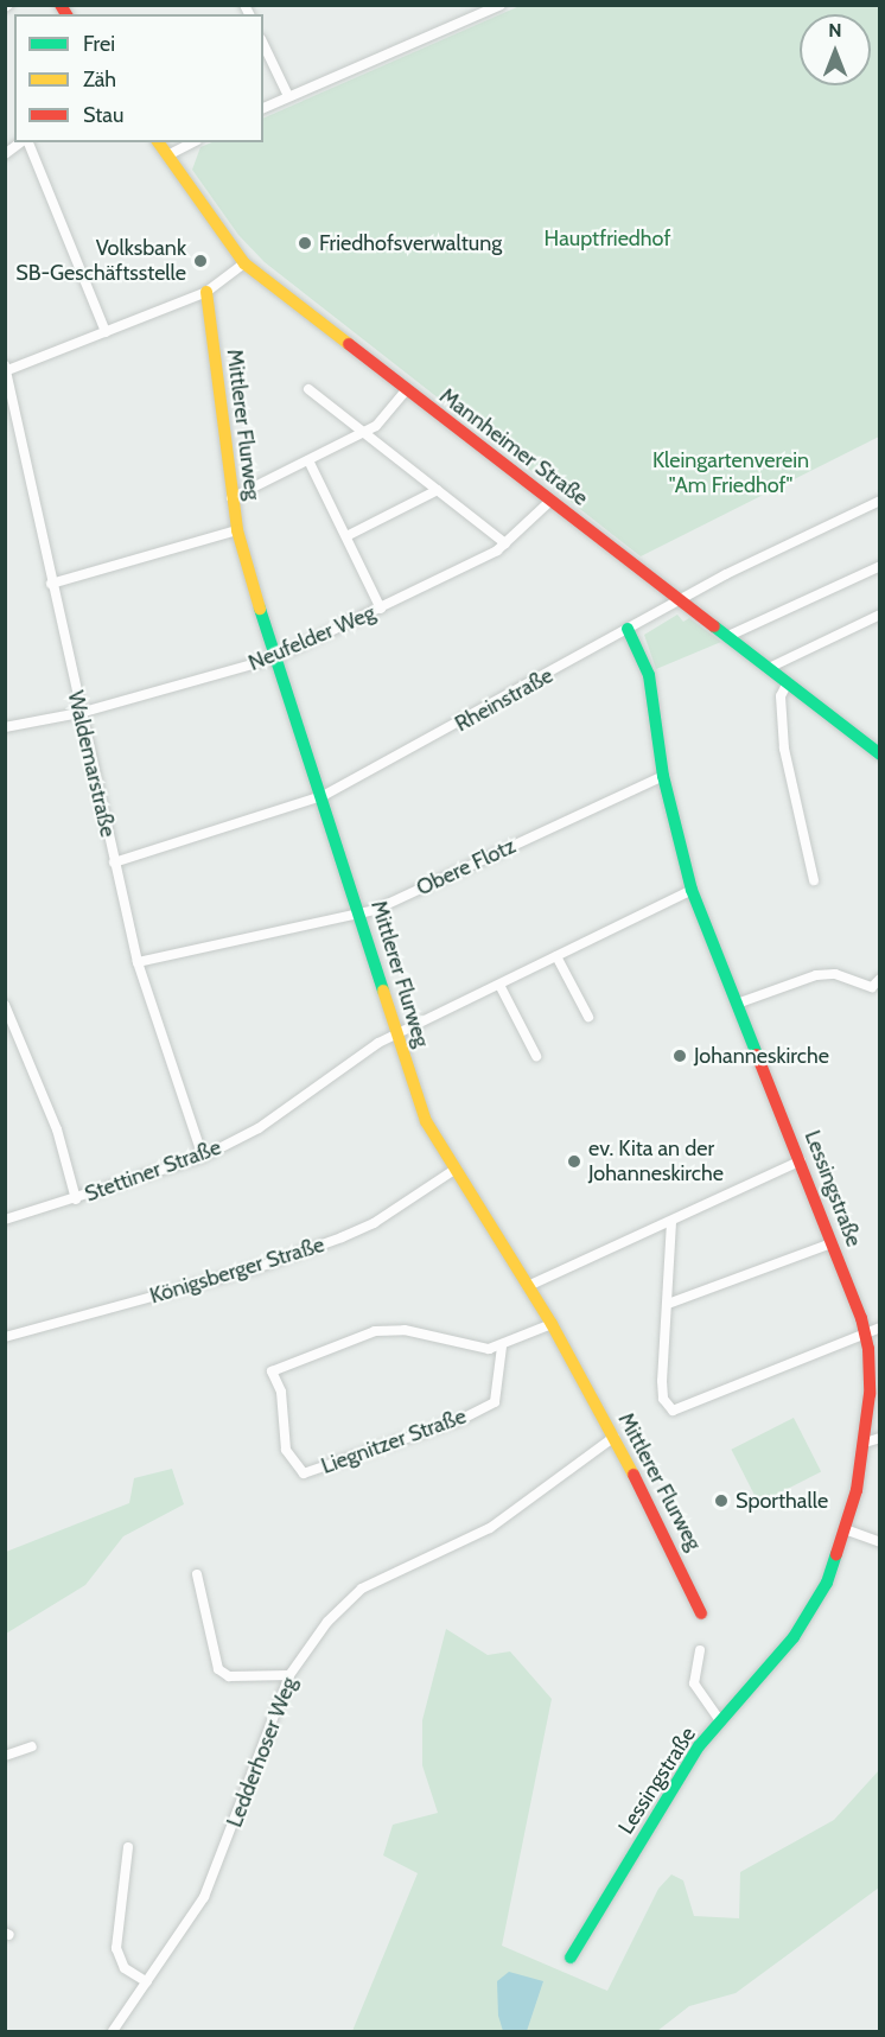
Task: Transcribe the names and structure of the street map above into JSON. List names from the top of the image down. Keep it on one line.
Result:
{"streets":{"street":["Mittlerer Flurweg","Mannheimer Straße","Neufelder Weg","Rheinstraße","Waldemarstraße","Obere Flotz","Stettiner Straße","Lessingstraße","Königsberger Straße","Liegnitzer Straße","Ledderhoser Weg"]},"crossings":[["Mittlerer Flurweg","Neufelder Weg"],["Mittlerer Flurweg","Rheinstraße"],["Mittlerer Flurweg","Obere Flotz"],["Mittlerer Flurweg","Stettiner Straße"],["Mittlerer Flurweg","Königsberger Straße"],["Mittlerer Flurweg","Ledderhoser Weg"],["Mannheimer Straße","Neufelder Weg"],["Mannheimer Straße","Rheinstraße"],["Neufelder Weg","Waldemarstraße"],["Rheinstraße","Waldemarstraße"],["Rheinstraße","Lessingstraße"],["Waldemarstraße","Obere Flotz"],["Waldemarstraße","Stettiner Straße"],["Obere Flotz","Lessingstraße"],["Stettiner Straße","Lessingstraße"]],"parks":["Hauptfriedhof","Kleingartenverein \"Am Friedhof\""],"places":["Friedhofsverwaltung","Volksbank SB-Geschäftsstelle","Johanneskirche","ev. Kita an der Johanneskirche","Sporthalle"],"legend":["Frei","Zäh","Stau"],"north":"top"}
